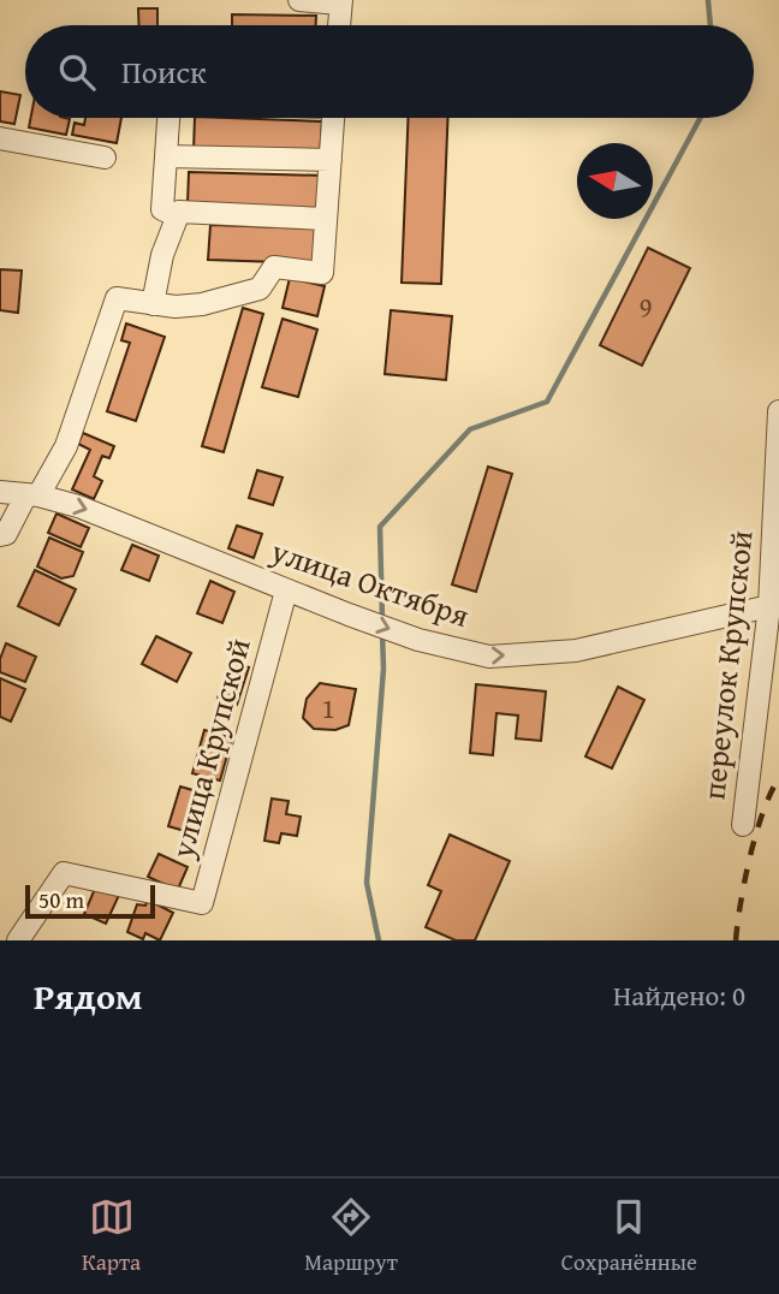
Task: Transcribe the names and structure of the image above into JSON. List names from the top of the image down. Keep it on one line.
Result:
{"streets":{"street":["улица Октября","переулок Крупской","улица Крупской"]},"crossings":[["улица Октября","переулок Крупской"],["улица Октября","улица Крупской"]],"one_way":["улица Октября"],"house_numbers":["9","1"],"scale_bar":"50 m","north":"left","page":{"search":"Поиск","scale":"50 m","heading":["Рядом","Найдено: 0"],"nav":["Карта","Маршрут","Сохранённые"]}}
